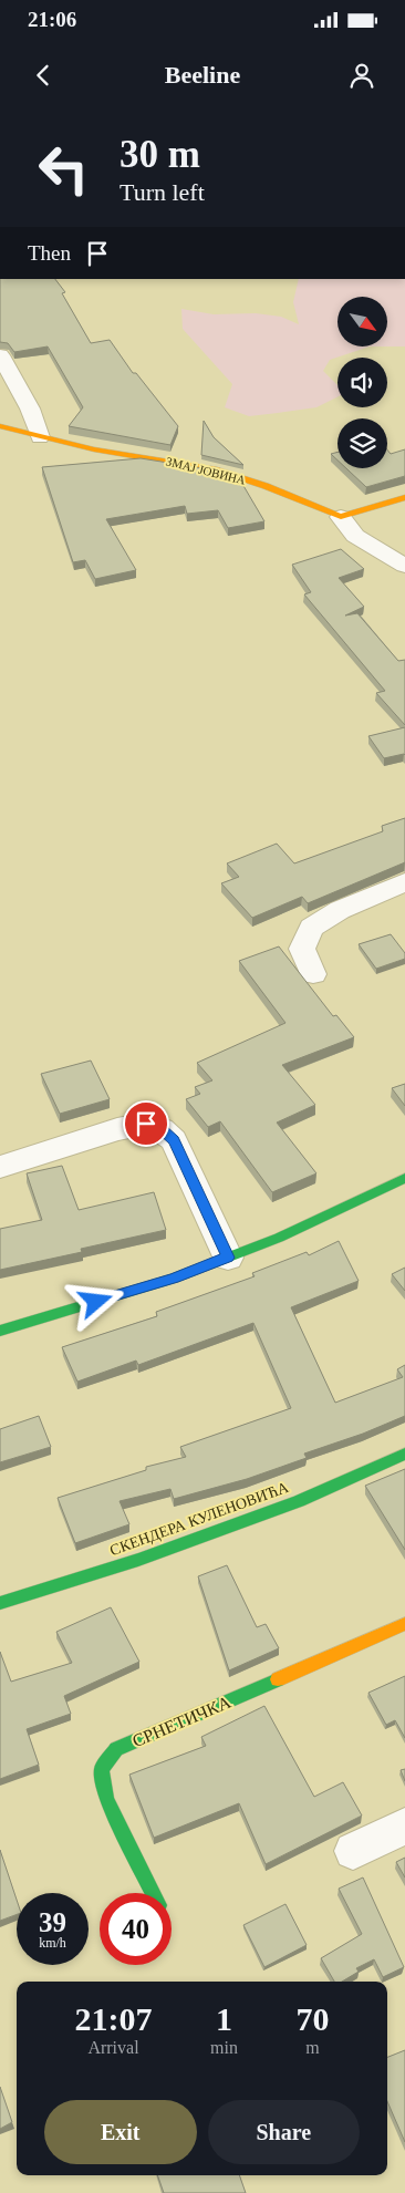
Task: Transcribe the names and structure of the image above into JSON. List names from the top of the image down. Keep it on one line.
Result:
{"streets":{"street":["ЗМАЈ ЈОВИНА","СКЕНДЕРА КУЛЕНОВИЋА","СРНЕТИЧКА"]},"north":"bottom right","page":{"status":"21:06","header":"Beeline","turn":["30 m","Turn left"],"then":"Then","speed":"39 km/h","limit":"40","eta":["21:07","Arrival","1","min","70","m"],"buttons":["Exit","Share"]}}
